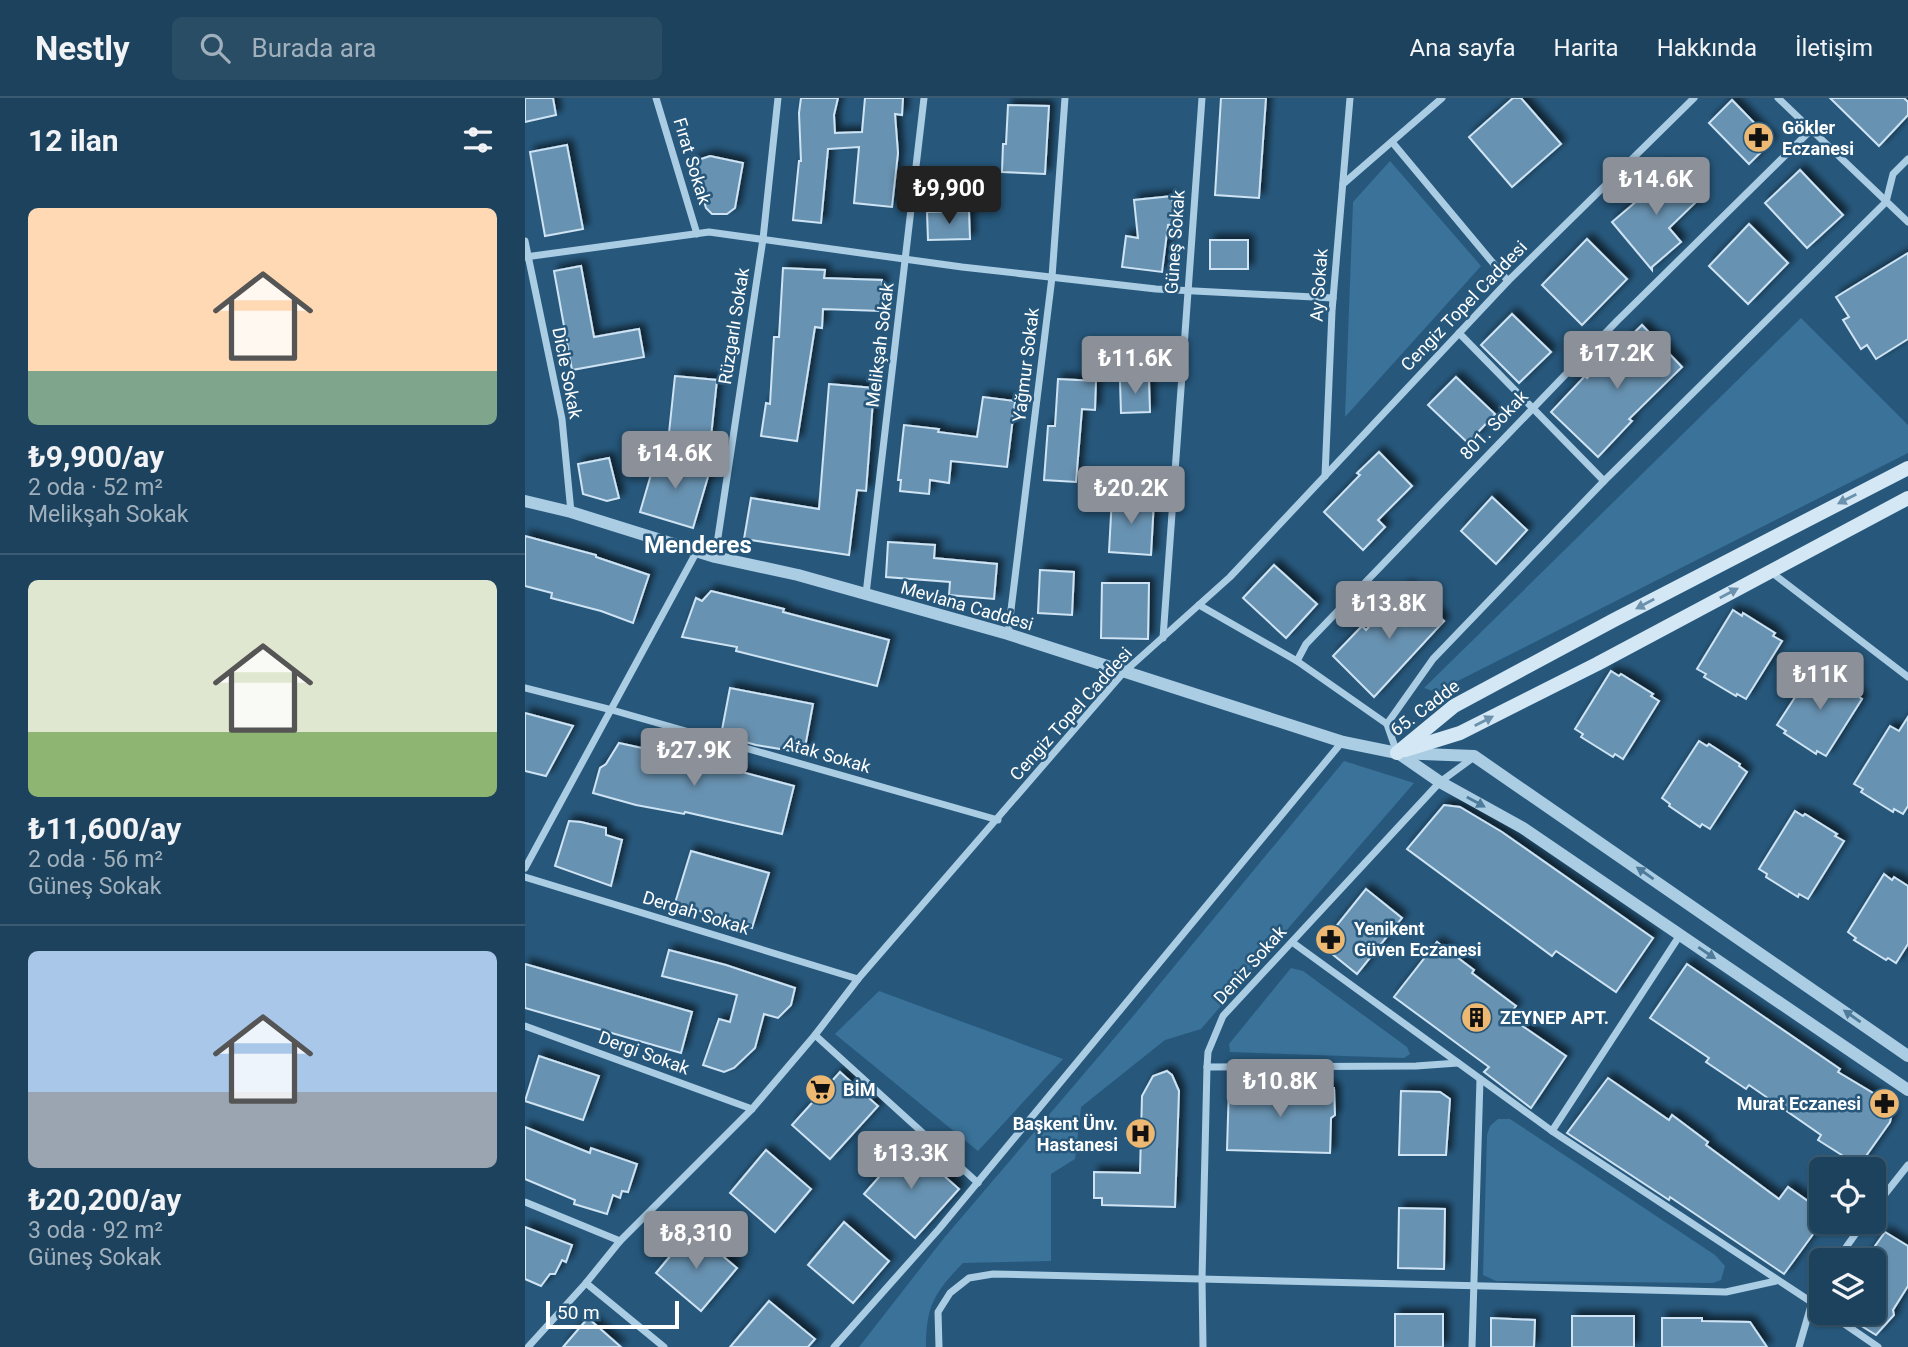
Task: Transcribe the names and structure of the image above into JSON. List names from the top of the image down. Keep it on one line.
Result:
{"streets":{"main road":["65. Cadde"],"street":["Fırat Sokak","Güneş Sokak","Ay Sokak","Cengiz Topel Caddesi","Rüzgarlı Sokak","Melikşah Sokak","Yağmur Sokak","Dicle Sokak","801. Sokak","Mevlana Caddesi","Atak Sokak","Dergah Sokak","Deniz Sokak","Dergi Sokak"]},"crossings":[["Güneş Sokak","Cengiz Topel Caddesi"],["Ay Sokak","Cengiz Topel Caddesi"],["Cengiz Topel Caddesi","Mevlana Caddesi"],["Cengiz Topel Caddesi","Atak Sokak"],["Cengiz Topel Caddesi","Dergah Sokak"],["Cengiz Topel Caddesi","Dergi Sokak"],["Rüzgarlı Sokak","Mevlana Caddesi"],["Melikşah Sokak","Mevlana Caddesi"],["Yağmur Sokak","Mevlana Caddesi"],["Dicle Sokak","Mevlana Caddesi"],["Mevlana Caddesi","65. Cadde"]],"districts":["Menderes"],"places":{"pharmacy":["Gökler Eczanesi","Yenikent Güven Eczanesi","Murat Eczanesi"],"building":["ZEYNEP APT."],"supermarket":["BİM"],"hospital":["Başkent Ünv. Hastanesi"]},"scale_bar":"50 m","page":{"header":"Nestly","search":"Burada ara","nav":["Ana sayfa","Harita","Hakkında","İletişim"],"heading":"12 ilan","price":["₺14.6K","₺9,900","₺17.2K","₺11.6K","₺14.6K","₺20.2K","₺13.8K","₺11K","₺27.9K","₺10.8K","₺13.3K","₺8,310"],"list":[{"name":"₺9,900/ay","note":"2 oda · 52 m² · Melikşah Sokak"},{"name":"₺11,600/ay","note":"2 oda · 56 m² · Güneş Sokak"},{"name":"₺20,200/ay","note":"3 oda · 92 m² · Güneş Sokak"}],"scale":"50 m"}}
